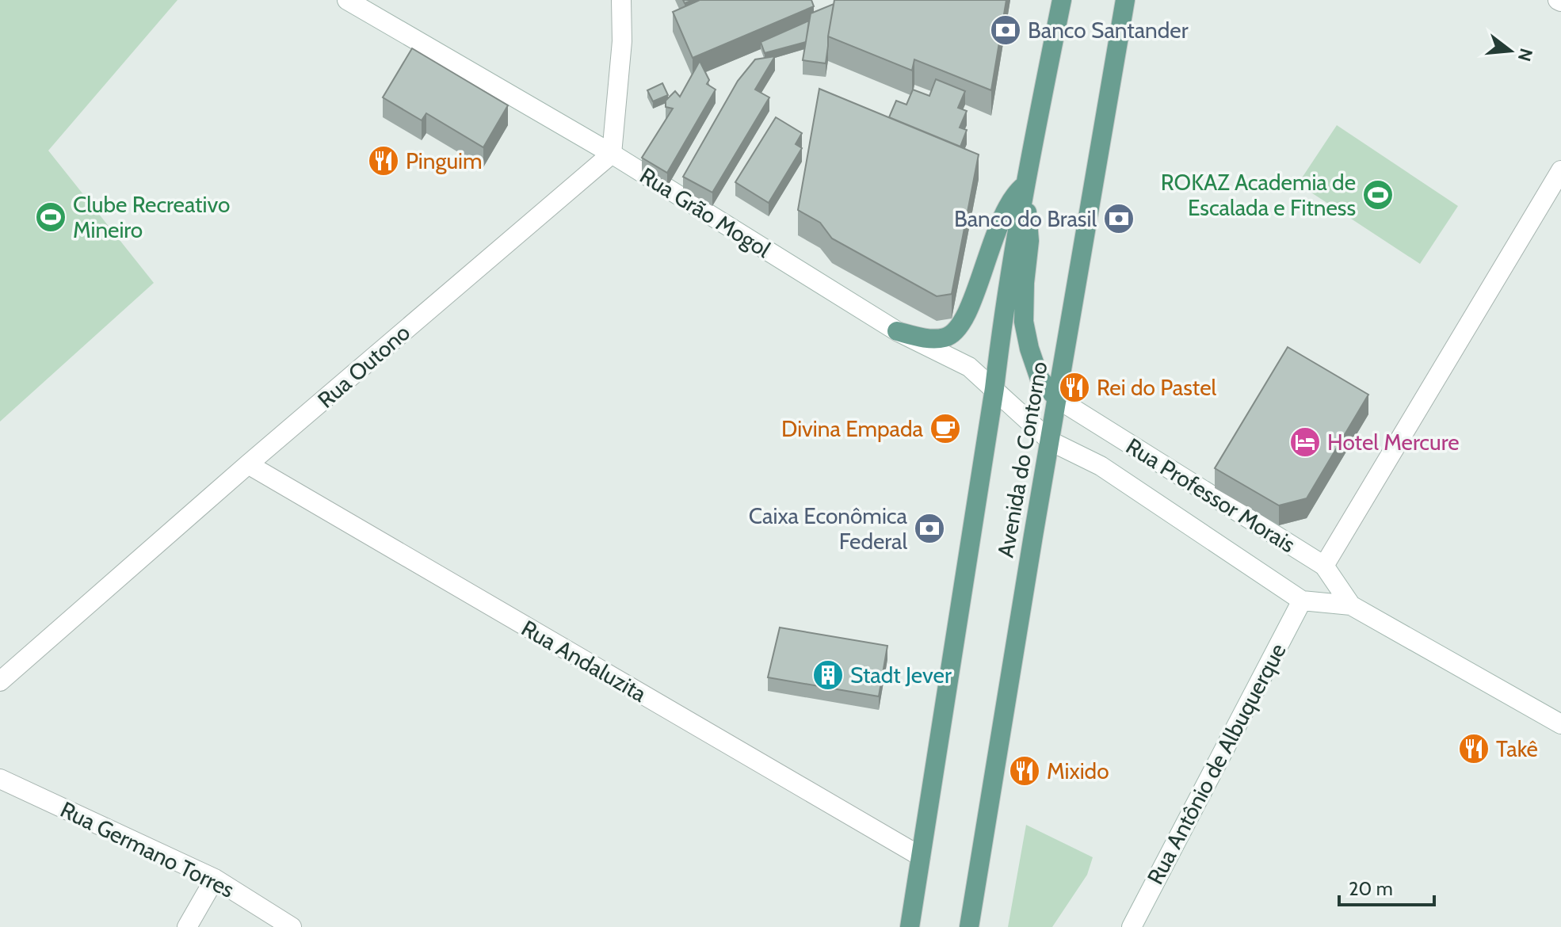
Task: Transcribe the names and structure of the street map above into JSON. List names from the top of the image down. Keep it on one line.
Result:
{"streets":{"main road":["Avenida do Contorno"],"street":["Rua Grão Mogol","Rua Outono","Rua Professor Morais","Rua Andaluzita","Rua Antônio de Albuquerque","Rua Germano Torres"]},"crossings":[["Rua Grão Mogol","Rua Outono"],["Rua Grão Mogol","Avenida do Contorno"],["Rua Grão Mogol","Rua Professor Morais"],["Rua Outono","Rua Andaluzita"],["Avenida do Contorno","Rua Professor Morais"],["Avenida do Contorno","Rua Andaluzita"],["Rua Professor Morais","Rua Antônio de Albuquerque"]],"places":{"bank":["Banco Santander","Banco do Brasil","Caixa Econômica Federal"],"restaurant":["Pinguim","Rei do Pastel","Takê","Mixido"],"sports":["ROKAZ Academia de Escalada e Fitness","Clube Recreativo Mineiro"],"cafe":["Divina Empada"],"hotel":["Hotel Mercure"],"building":["Stadt Jever"]},"scale_bar":"20 m","north":"right"}
